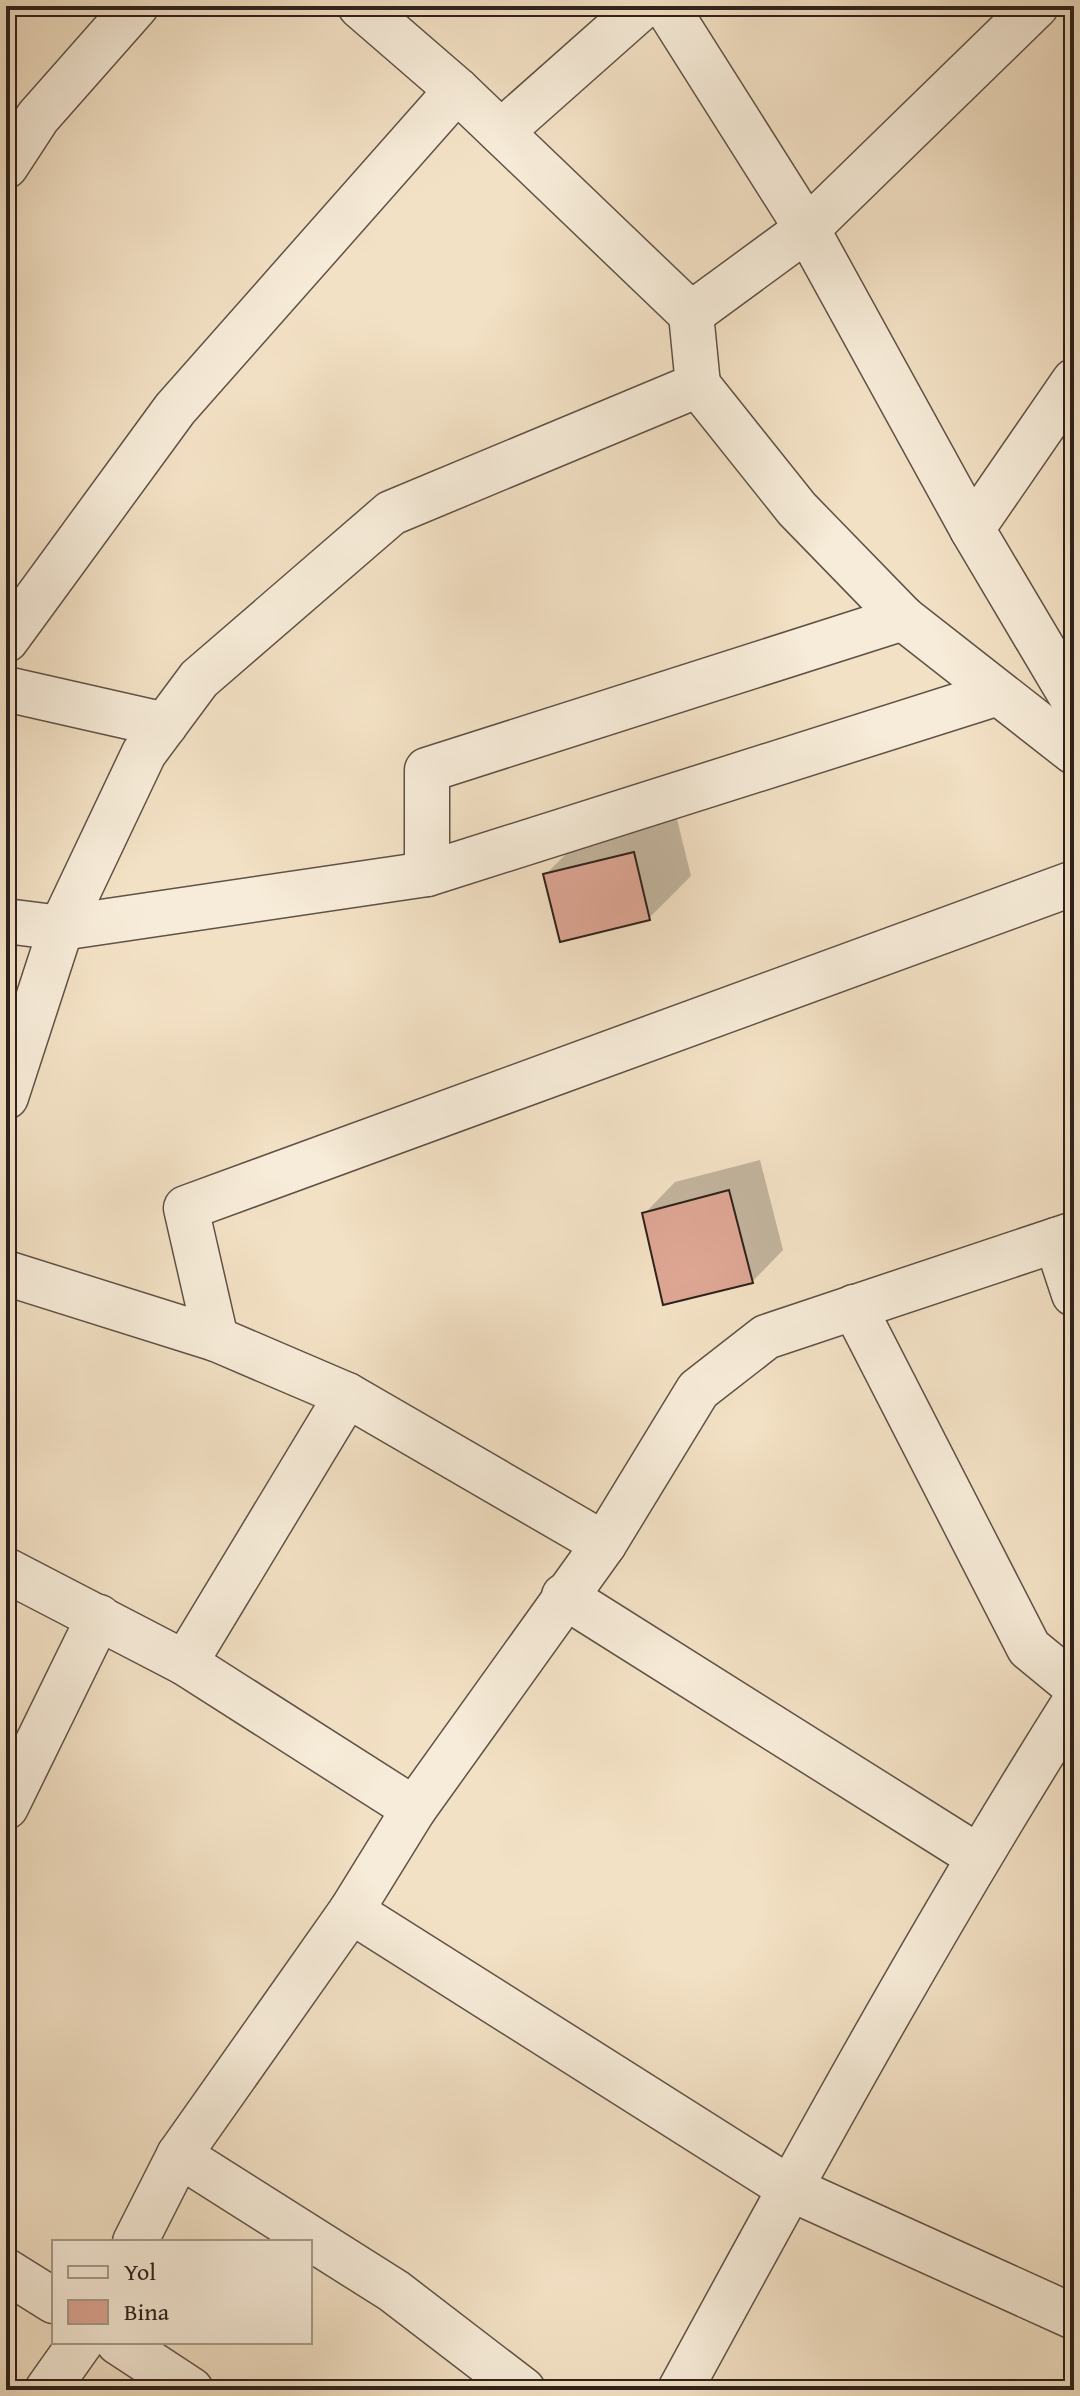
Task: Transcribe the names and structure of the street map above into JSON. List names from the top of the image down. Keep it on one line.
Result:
{"legend":["Yol","Bina"]}
